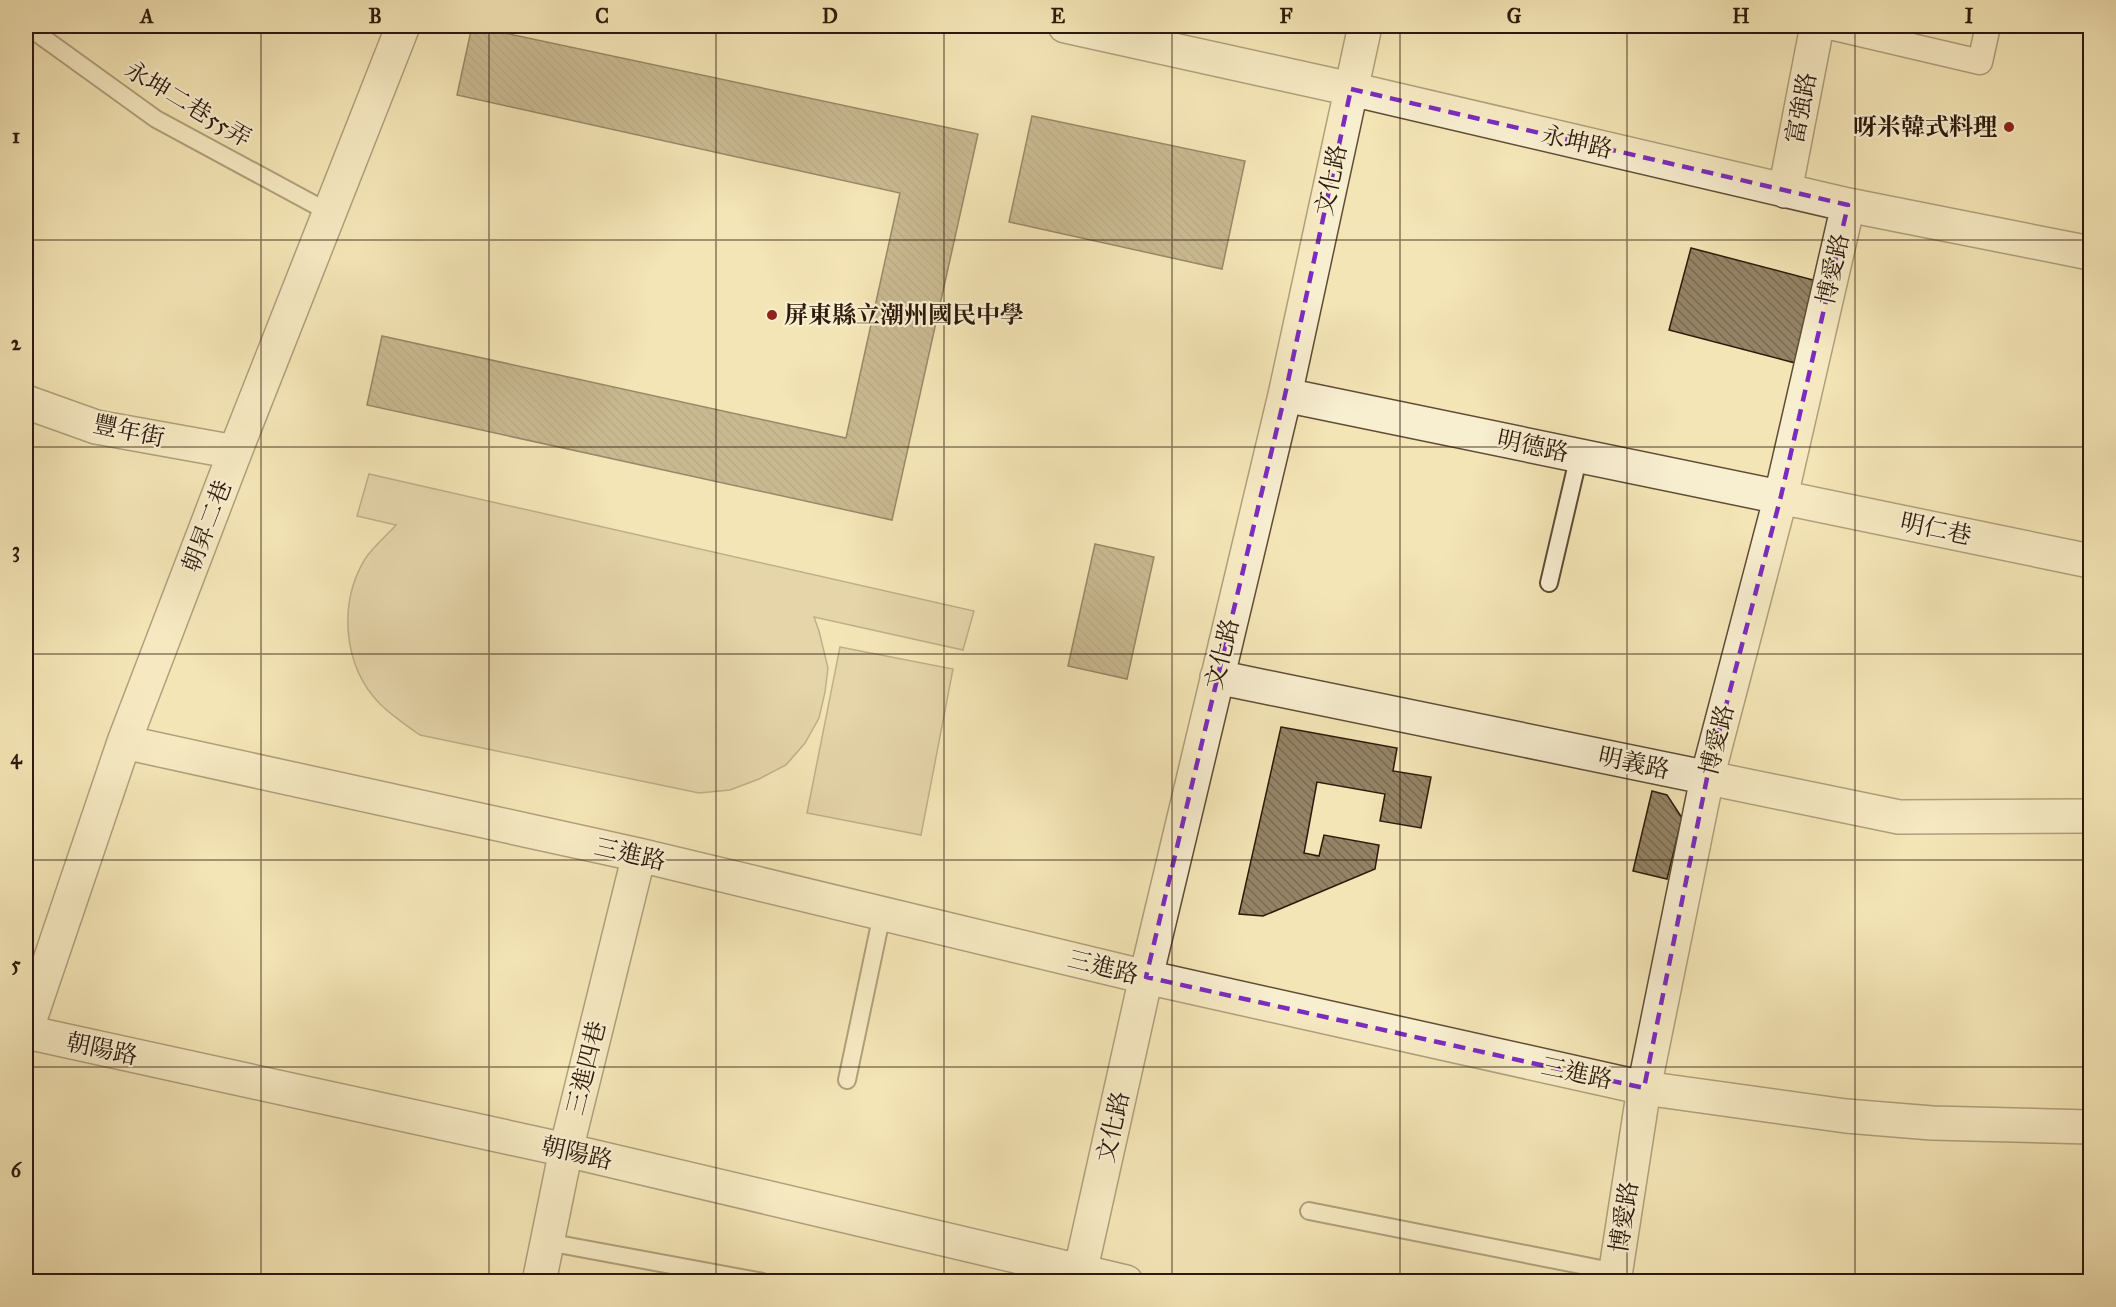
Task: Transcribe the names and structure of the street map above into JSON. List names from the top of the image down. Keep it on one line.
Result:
{"streets":{"street":["富強路","永坤路","文化路","博愛路","豐年街","明德路","朝昇二巷","明仁巷","明義路","三進路","朝陽路","三進四巷"],"lane":["永坤二巷55弄"]},"crossings":[["永坤二巷55弄","朝昇二巷"],["富強路","永坤路"],["永坤路","文化路"],["永坤路","博愛路"],["文化路","明德路"],["文化路","明義路"],["文化路","三進路"],["文化路","朝陽路"],["博愛路","明德路"],["博愛路","明仁巷"],["博愛路","明義路"],["博愛路","三進路"],["豐年街","朝昇二巷"],["明德路","明仁巷"],["朝昇二巷","三進路"],["朝昇二巷","朝陽路"],["三進路","三進四巷"],["朝陽路","三進四巷"]],"places":["呀米韓式料理","屏東縣立潮州國民中學"],"grid":{"columns":["A","B","C","D","E","F","G","H","I"],"rows":["1","2","3","4","5","6"]}}
